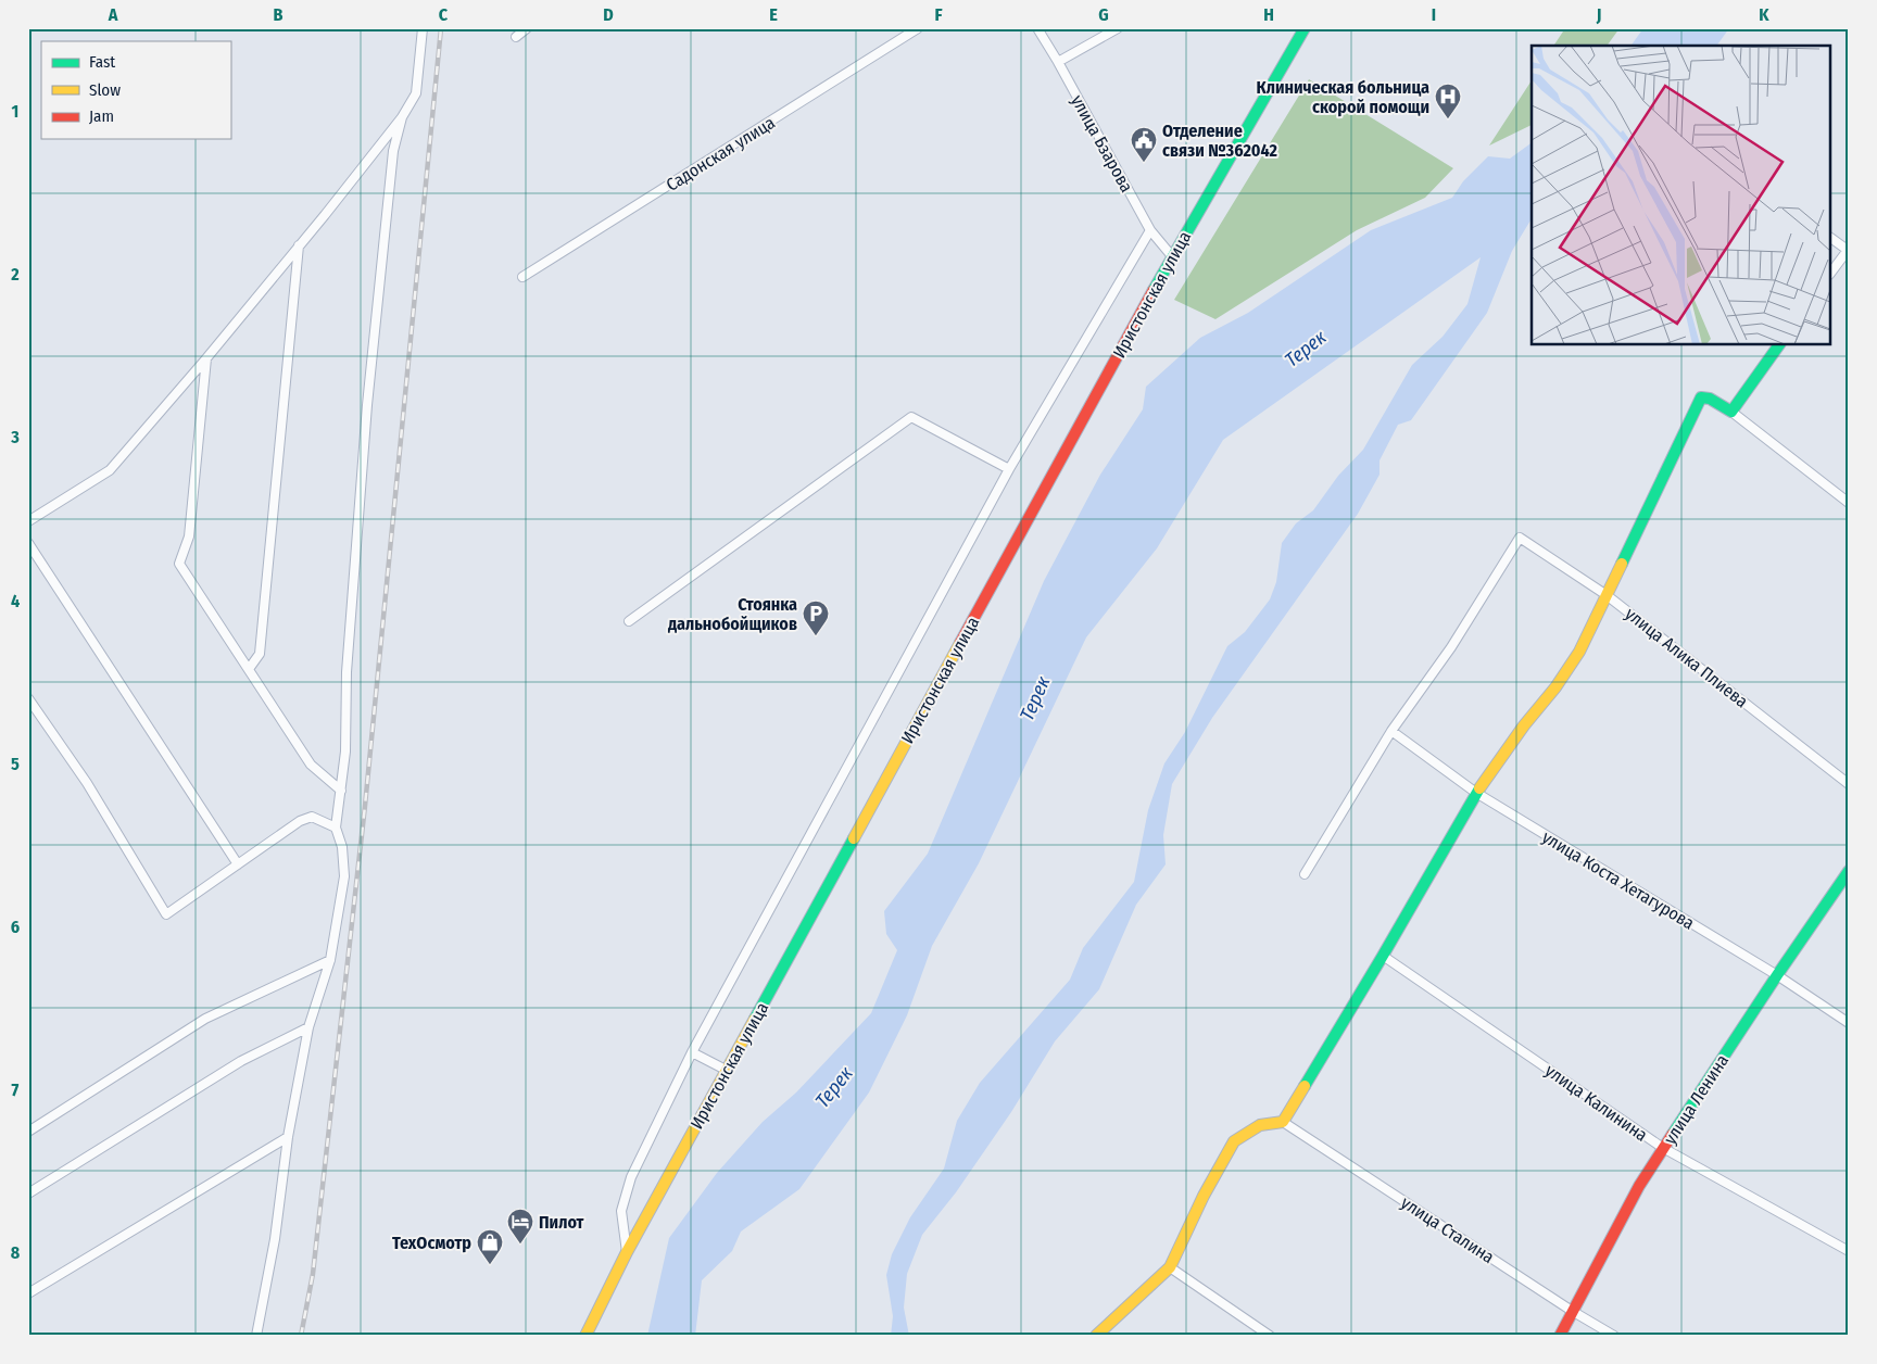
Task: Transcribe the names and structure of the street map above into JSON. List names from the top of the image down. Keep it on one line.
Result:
{"streets":{"street":["улица Бзарова","Садонская улица","Иристонская улица","улица Алика Плиева","улица Коста Хетагурова","улица Ленина","улица Калинина","улица Сталина"]},"crossings":[["улица Бзарова","Иристонская улица"],["улица Алика Плиева","улица Коста Хетагурова"],["улица Коста Хетагурова","улица Ленина"],["улица Ленина","улица Калинина"],["улица Ленина","улица Сталина"]],"water":["Терек"],"places":{"hospital":["Клиническая больница скорой помощи"],"public building":["Отделение связи №362042"],"parking":["Стоянка дальнобойщиков"],"hotel":["Пилот"],"shop":["ТехОсмотр"]},"legend":["Fast","Slow","Jam"],"grid":{"columns":["A","B","C","D","E","F","G","H","I","J","K"],"rows":["1","2","3","4","5","6","7","8"]}}
